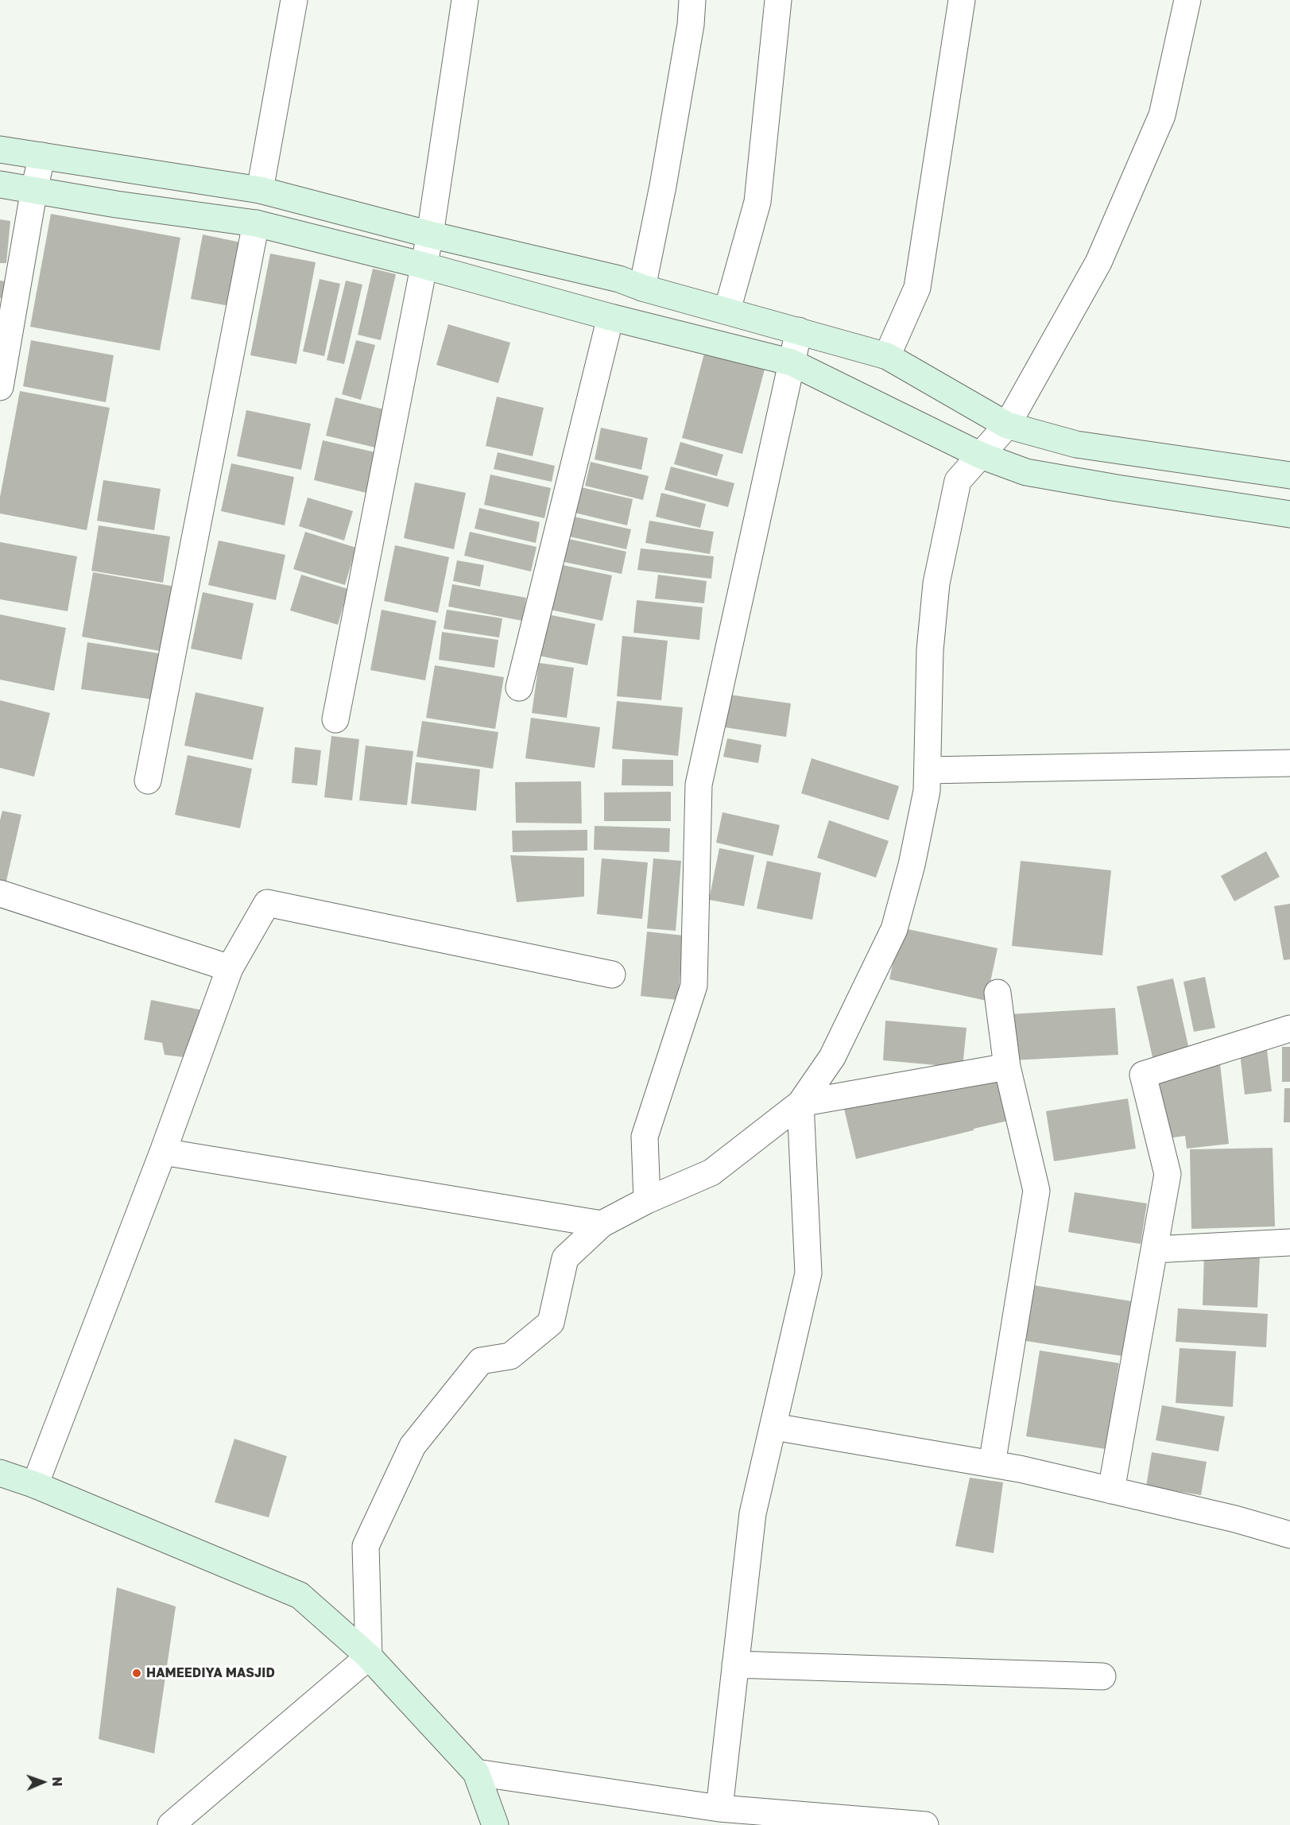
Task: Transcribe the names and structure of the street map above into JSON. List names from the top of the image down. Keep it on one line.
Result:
{"places":["HAMEEDIYA MASJID"],"north":"right"}
